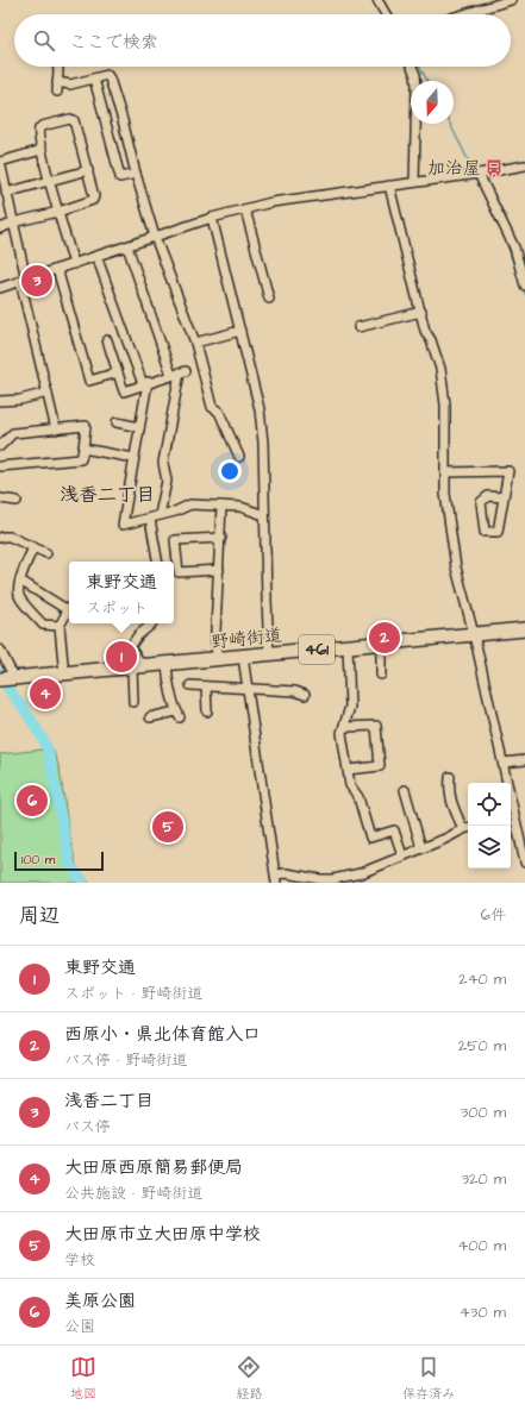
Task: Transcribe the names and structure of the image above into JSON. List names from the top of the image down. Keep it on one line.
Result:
{"streets":{"highway":["野崎街道","461"]},"districts":["浅香二丁目"],"places":{"bus stop":["加治屋"]},"scale_bar":"100 m","north":"bottom","page":{"search":"ここで検索","pins":["3","2","1","4","6","5"],"popup":["東野交通","スポット"],"scale":"100 m","heading":["周辺","6件"],"list":[{"mark":"1","name":"東野交通","note":"スポット · 野崎街道","value":"240 m"},{"mark":"2","name":"西原小・県北体育館入口","note":"バス停 · 野崎街道","value":"250 m"},{"mark":"3","name":"浅香二丁目","note":"バス停","value":"300 m"},{"mark":"4","name":"大田原西原簡易郵便局","note":"公共施設 · 野崎街道","value":"320 m"},{"mark":"5","name":"大田原市立大田原中学校","note":"学校","value":"400 m"},{"mark":"6","name":"美原公園","note":"公園","value":"430 m"}],"nav":["地図","経路","保存済み"]}}
